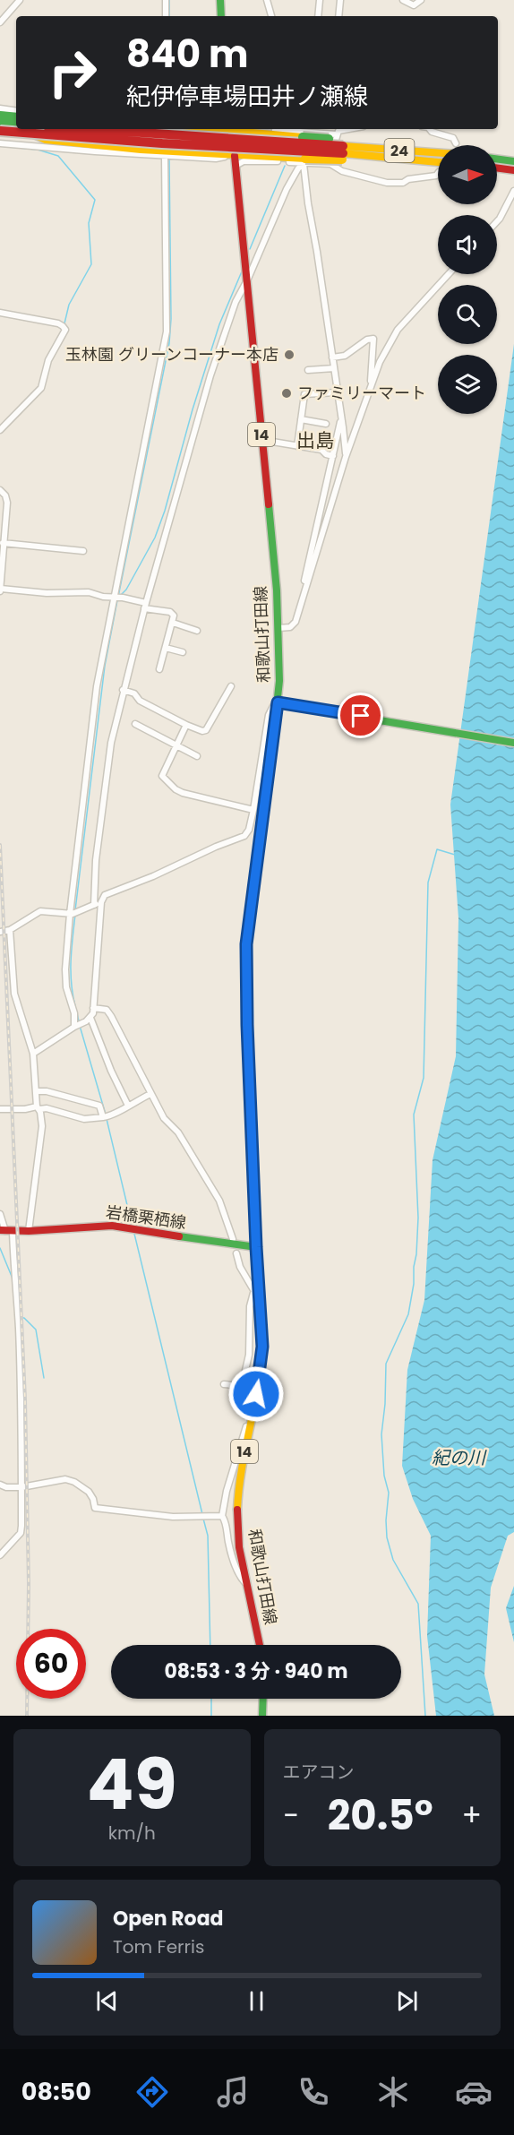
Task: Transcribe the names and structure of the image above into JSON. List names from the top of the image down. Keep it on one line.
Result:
{"streets":{"main road":["24","14","和歌山打田線","岩橋栗栖線"]},"crossings":[["24","和歌山打田線"],["和歌山打田線","岩橋栗栖線"]],"districts":["出島"],"water":["紀の川"],"places":["玉林園 グリーンコーナー本店","ファミリーマート"],"north":"right","page":{"turn":["840 m","紀伊停車場田井ノ瀬線"],"limit":"60","trip":"08:53 · 3 分 · 940 m","tile":[["49","km/h"],"エアコン"],"heat":["−","20.5°","+"],"song":["Open Road","Tom Ferris"],"tabs":"08:50"}}
